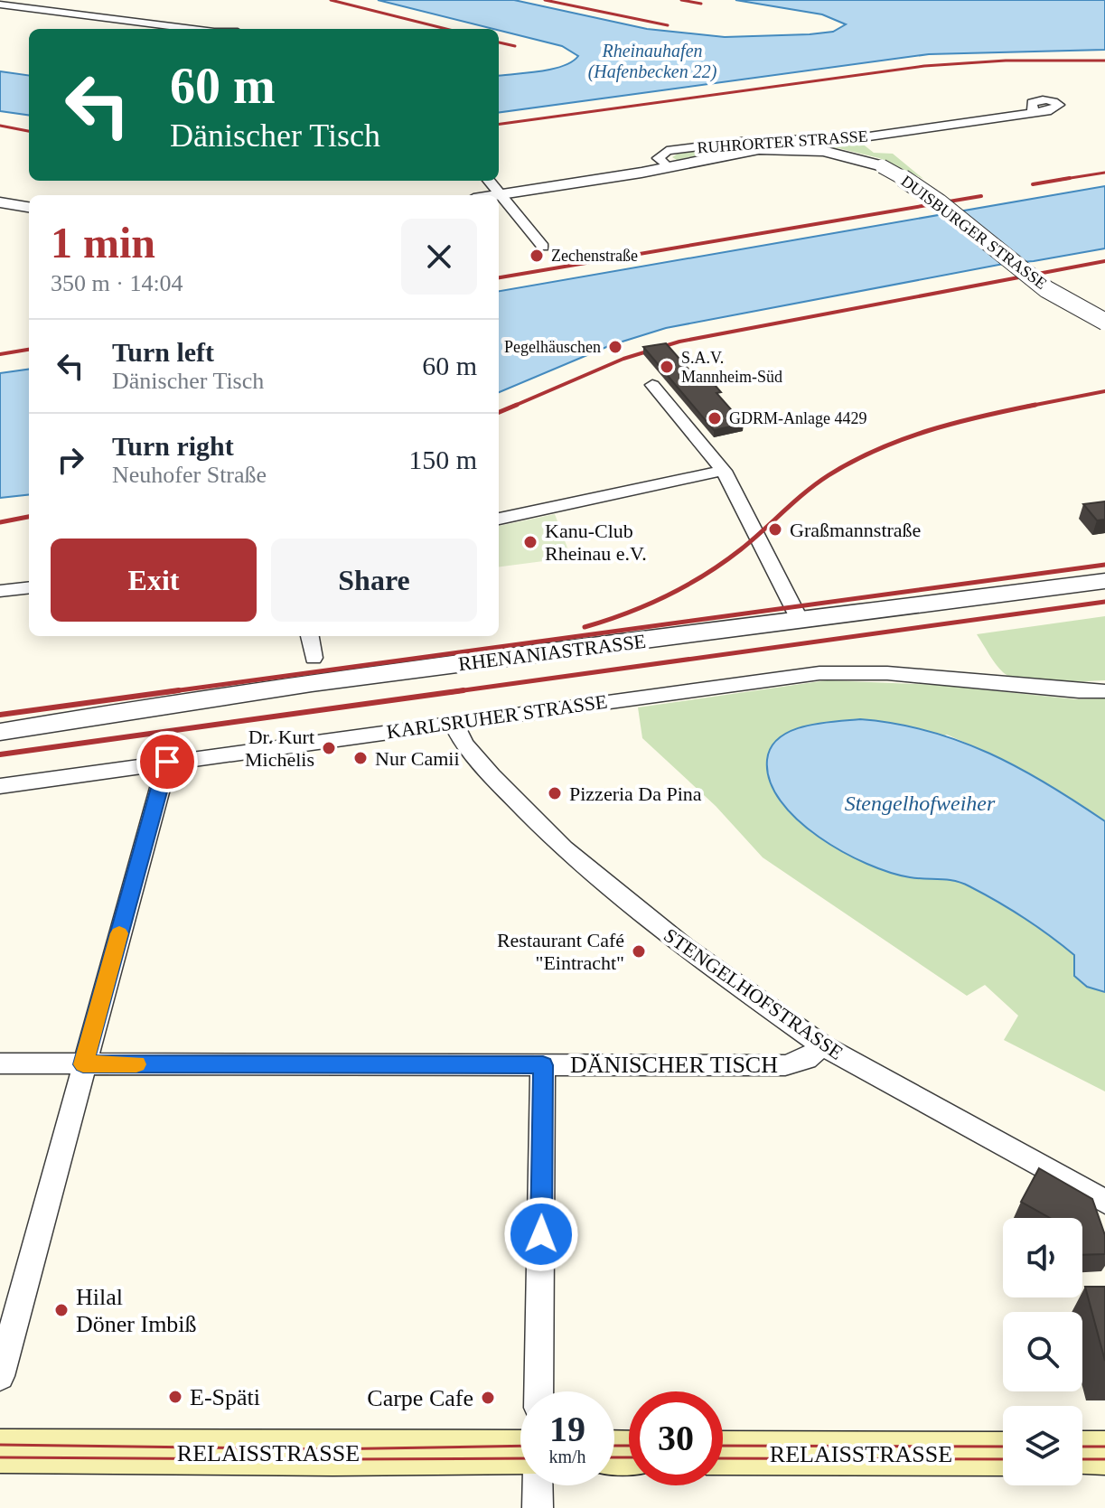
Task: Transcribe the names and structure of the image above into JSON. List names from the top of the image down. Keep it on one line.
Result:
{"streets":{"main road":["RELAISSTRASSE"],"street":["RUHRORTER STRASSE","DUISBURGER STRASSE","RHENANIASTRASSE","KARLSRUHER STRASSE","STENGELHOFSTRASSE","DÄNISCHER TISCH"]},"crossings":[["RUHRORTER STRASSE","DUISBURGER STRASSE"],["KARLSRUHER STRASSE","STENGELHOFSTRASSE"],["STENGELHOFSTRASSE","DÄNISCHER TISCH"]],"water":["Rheinauhafen (Hafenbecken 22)","Stengelhofweiher"],"places":["Zechenstraße","Pegelhäuschen","S.A.V. Mannheim-Süd","GDRM-Anlage 4429","Graßmannstraße","Kanu-Club Rheinau e.V.","Dr. Kurt Michelis","Nur Camii","Pizzeria Da Pina","Restaurant Café \"Eintracht\"","Hilal Döner Imbiß","E-Späti","Carpe Cafe"],"page":{"turn":["60 m","Dänischer Tisch"],"heading":["1 min","350 m · 14:04"],"list":[{"name":"Turn left","note":"Dänischer Tisch","value":"60 m"},{"name":"Turn right","note":"Neuhofer Straße","value":"150 m"}],"buttons":["Exit","Share"],"speed":"19 km/h","limit":"30"}}
